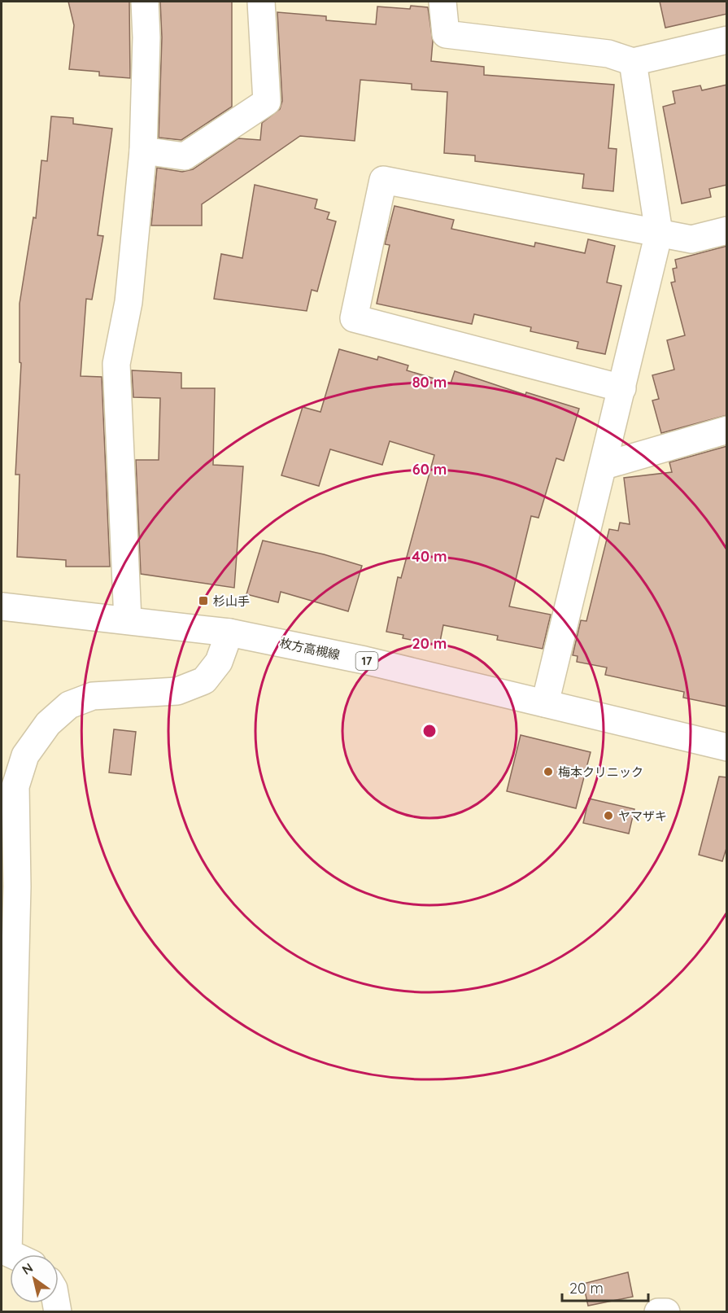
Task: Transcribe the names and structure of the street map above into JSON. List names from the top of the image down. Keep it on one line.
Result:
{"streets":{"street":["枚方高槻線","17"]},"places":{"transit":["杉山手"],"other":["梅本クリニック","ヤマザキ"]},"scale_bar":"20 m","north":"top left","rings":["80 m","60 m","40 m","20 m"]}
